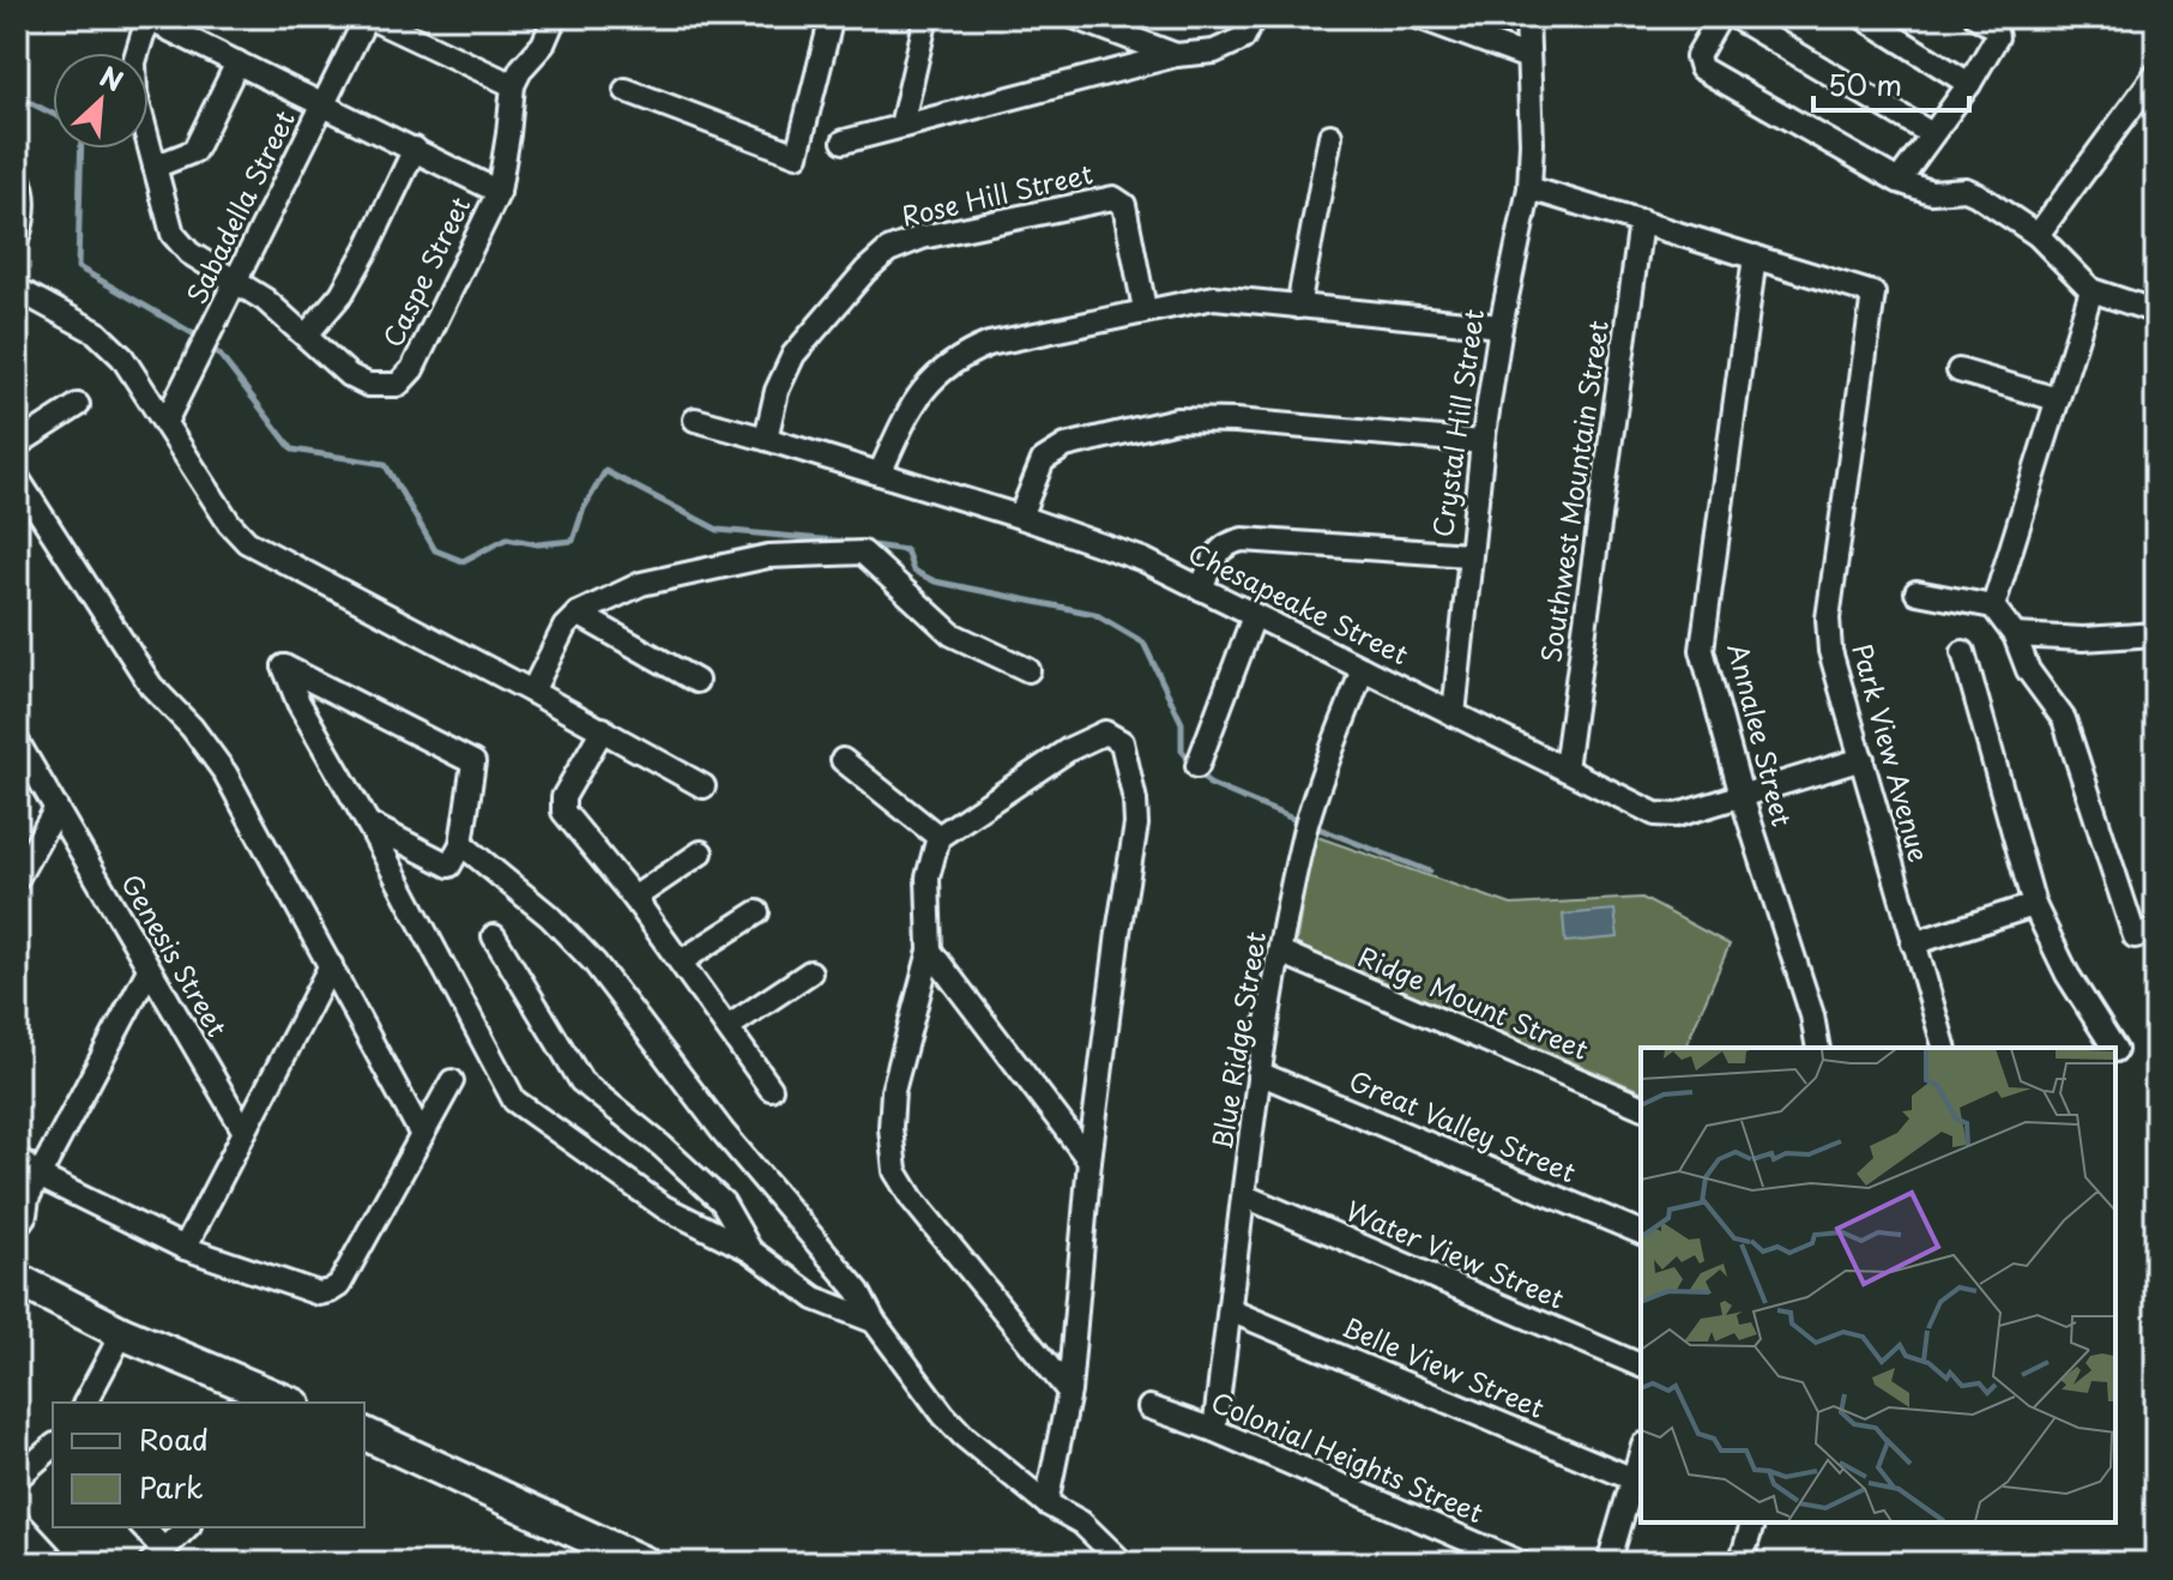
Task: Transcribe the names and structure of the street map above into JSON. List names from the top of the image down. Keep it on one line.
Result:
{"streets":{"street":["Rose Hill Street","Sabadella Street","Caspe Street","Crystal Hill Street","Southwest Mountain Street","Chesapeake Street","Annalee Street","Park View Avenue","Genesis Street","Ridge Mount Street","Blue Ridge Street","Great Valley Street","Water View Street","Belle View Street","Colonial Heights Street"]},"crossings":[["Rose Hill Street","Chesapeake Street"],["Sabadella Street","Caspe Street"],["Crystal Hill Street","Chesapeake Street"],["Southwest Mountain Street","Chesapeake Street"],["Chesapeake Street","Annalee Street"],["Chesapeake Street","Park View Avenue"],["Chesapeake Street","Blue Ridge Street"],["Annalee Street","Park View Avenue"],["Ridge Mount Street","Blue Ridge Street"],["Blue Ridge Street","Great Valley Street"],["Blue Ridge Street","Water View Street"],["Blue Ridge Street","Belle View Street"],["Blue Ridge Street","Colonial Heights Street"]],"legend":["Road","Park"],"scale_bar":"50 m","north":"top right"}
